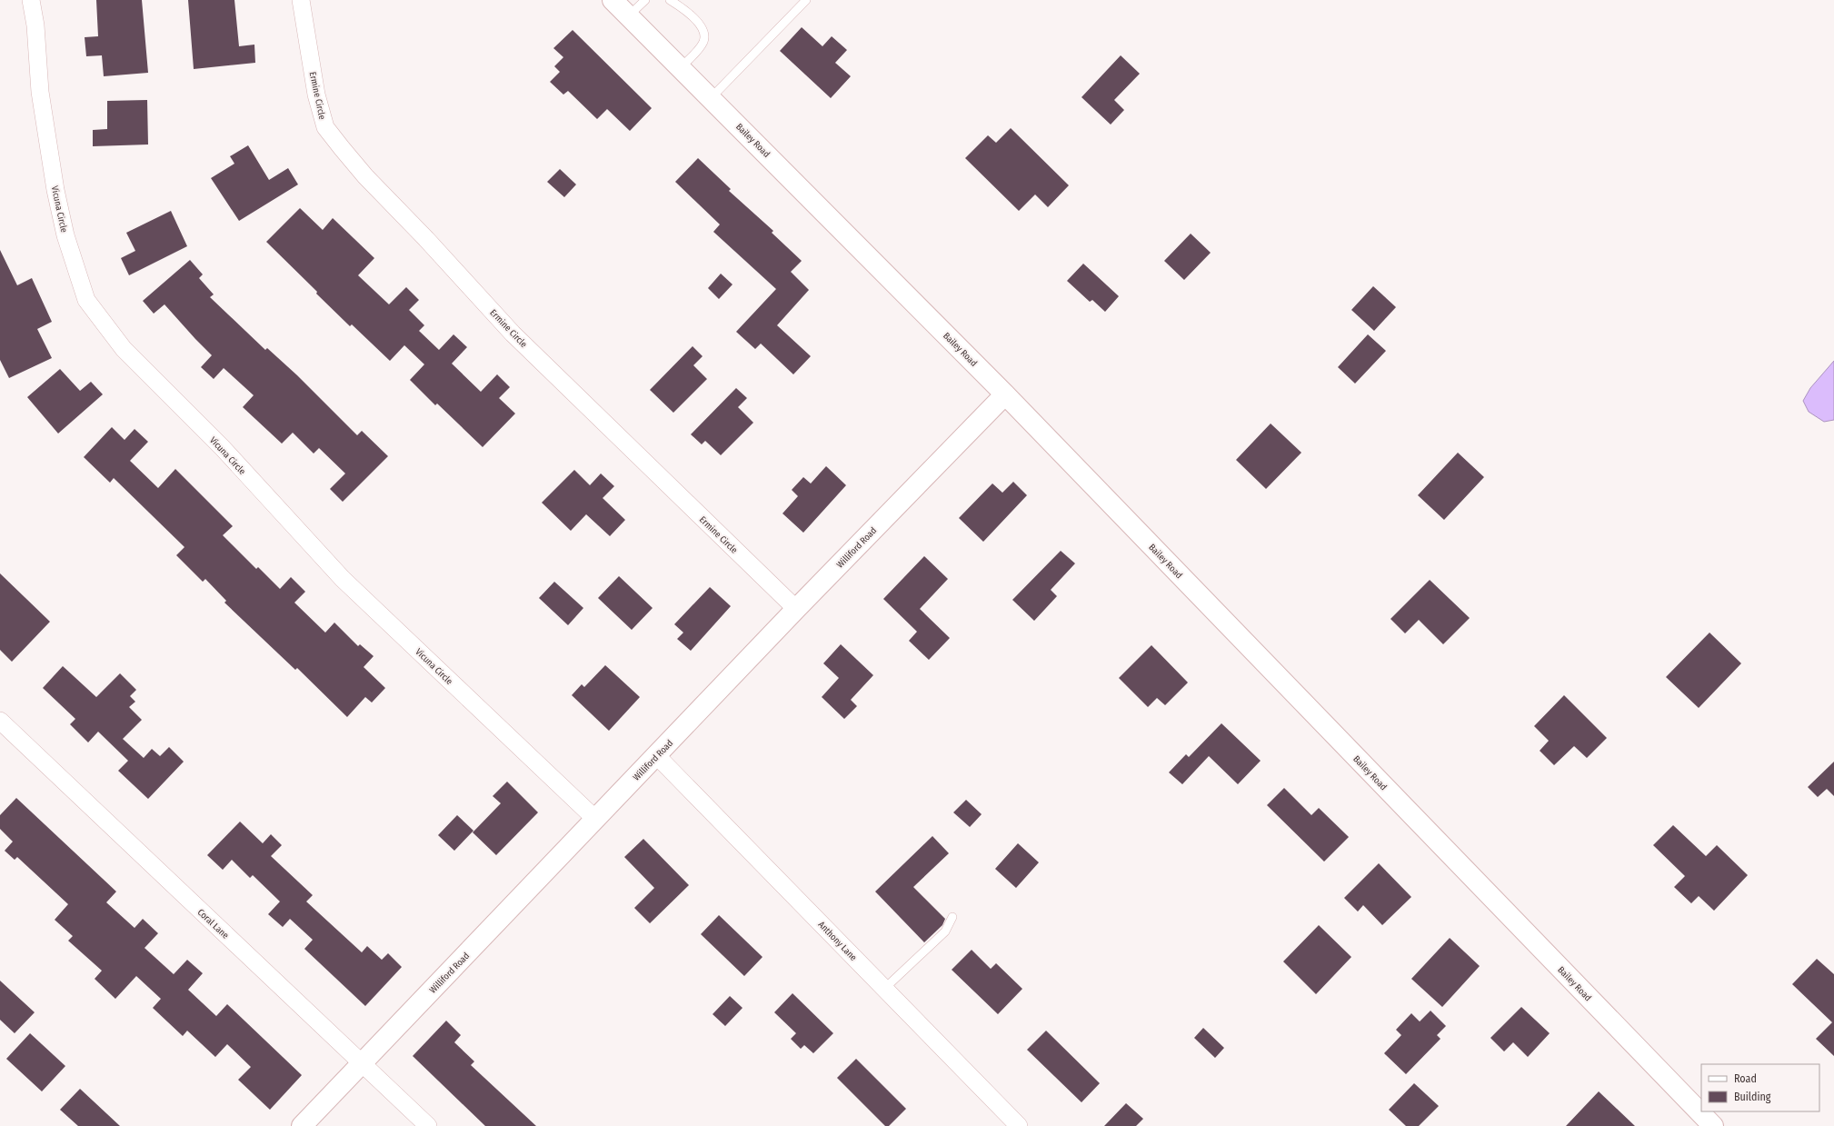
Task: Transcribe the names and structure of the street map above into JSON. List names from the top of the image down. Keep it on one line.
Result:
{"streets":{"street":["Ermine Circle","Bailey Road","Vicuna Circle","Williford Road","Coral Lane","Anthony Lane"]},"crossings":[["Ermine Circle","Williford Road"],["Bailey Road","Williford Road"],["Vicuna Circle","Williford Road"],["Williford Road","Coral Lane"],["Williford Road","Anthony Lane"]],"legend":["Road","Building"]}
